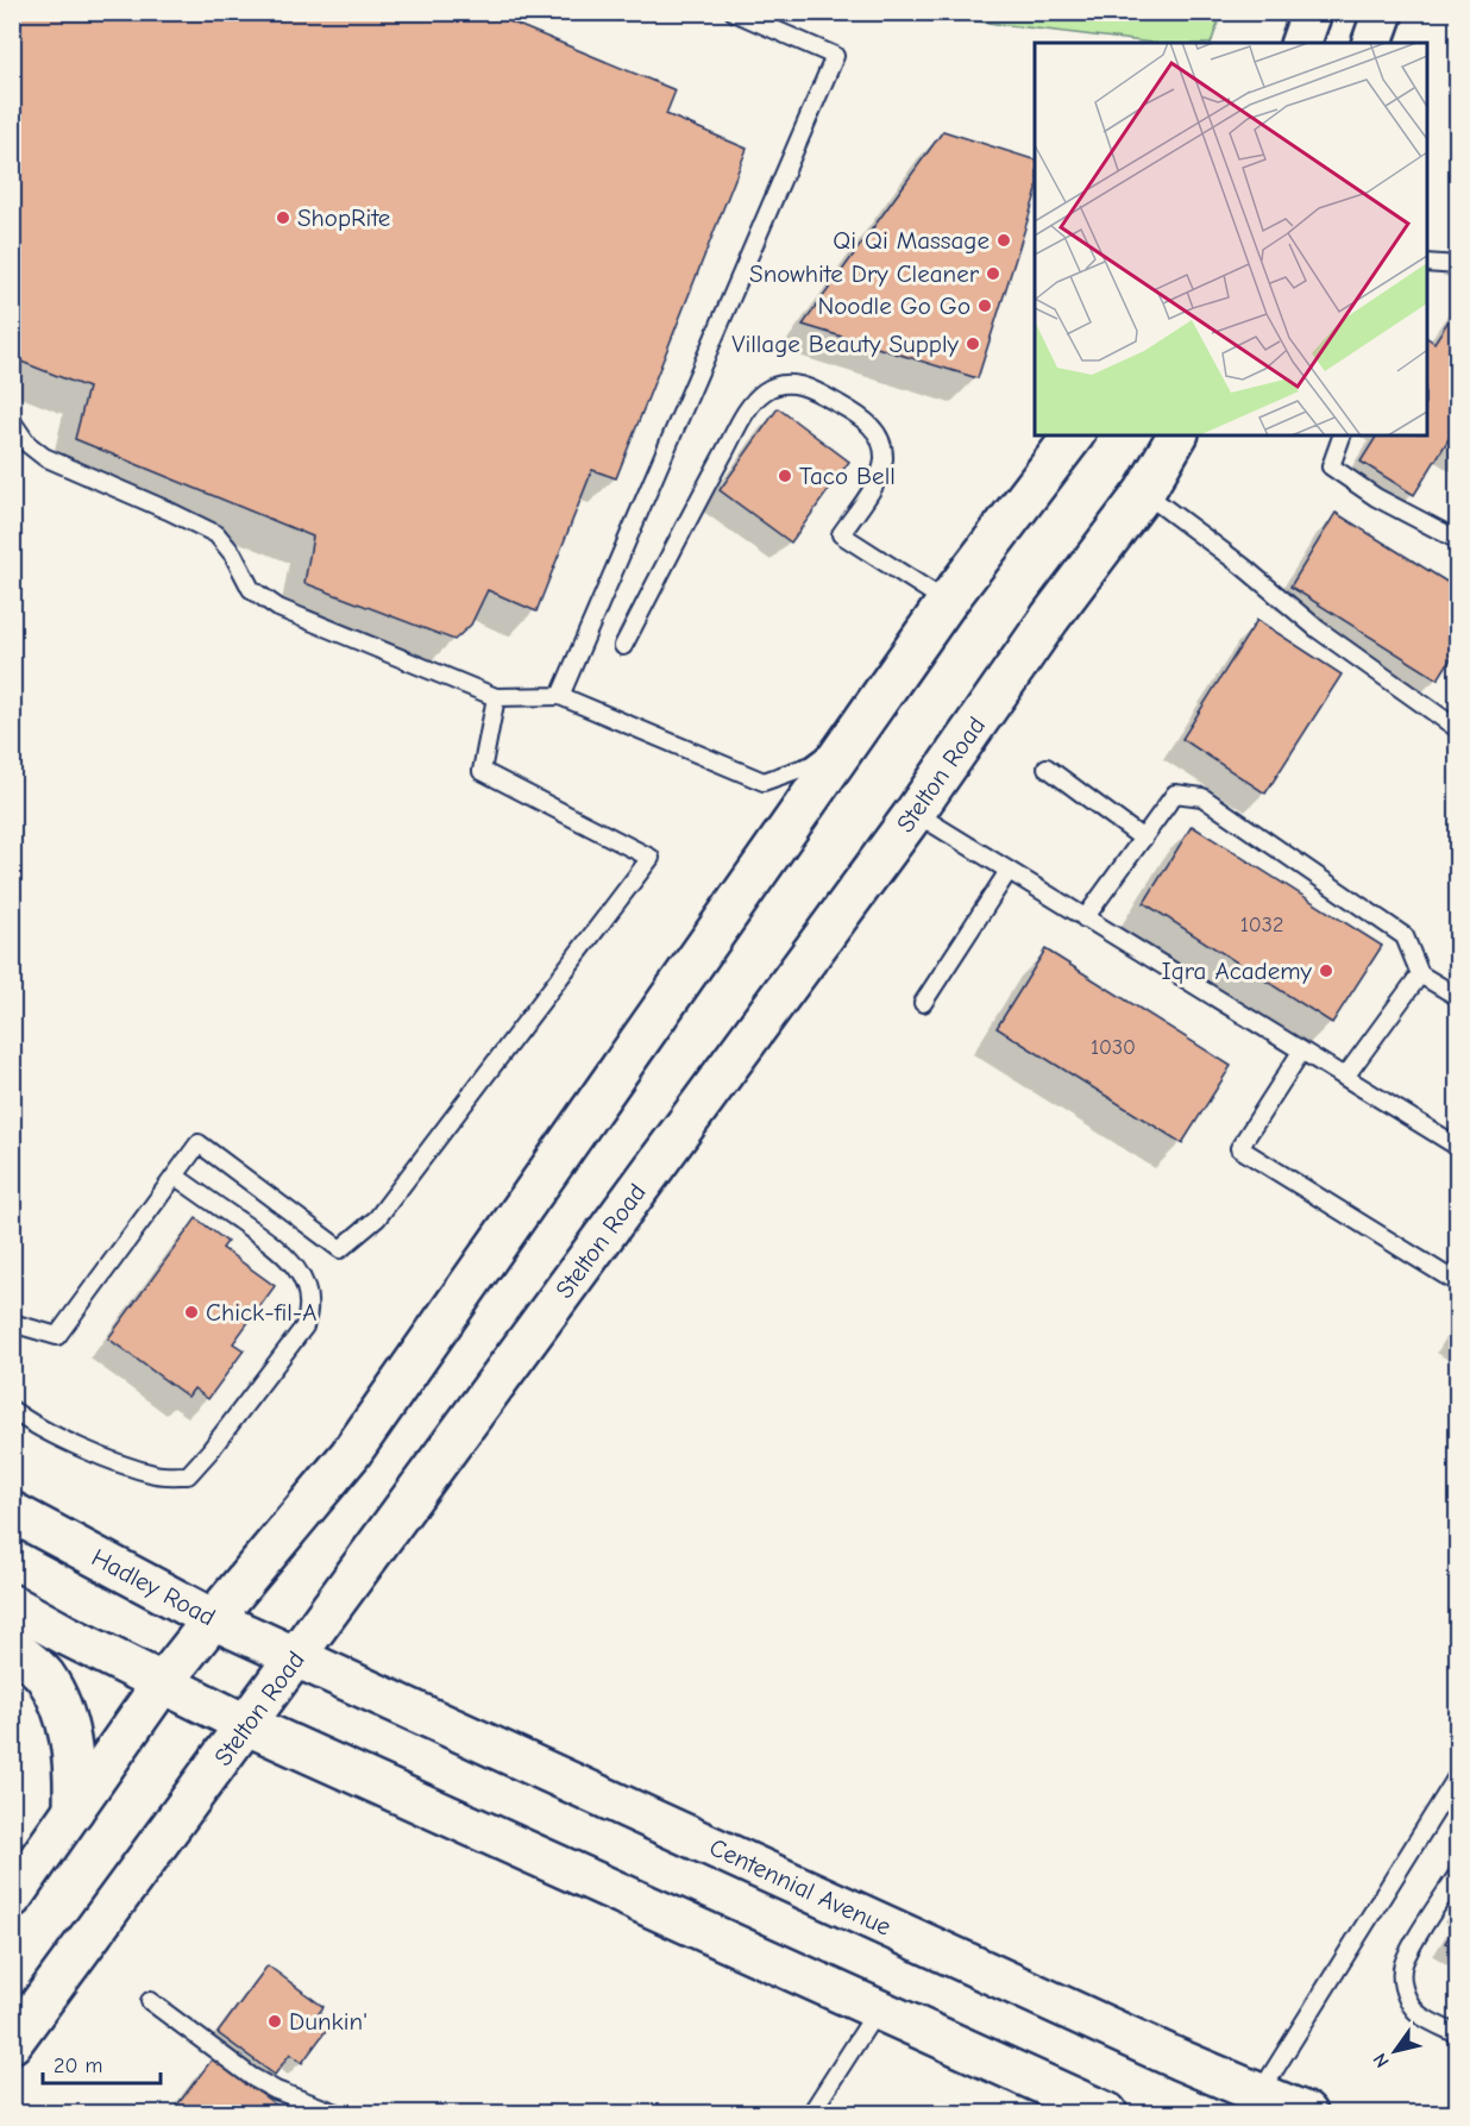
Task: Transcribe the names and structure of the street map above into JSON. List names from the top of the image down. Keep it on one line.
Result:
{"streets":{"main road":["Stelton Road","Hadley Road","Centennial Avenue"]},"crossings":[["Stelton Road","Hadley Road"],["Stelton Road","Centennial Avenue"],["Hadley Road","Centennial Avenue"]],"places":["ShopRite","Qi Qi Massage","Snowhite Dry Cleaner","Noodle Go Go","Village Beauty Supply","Taco Bell","Iqra Academy","Chick-fil-A","Dunkin'"],"house_numbers":["1032","1030"],"scale_bar":"20 m","north":"bottom left"}
